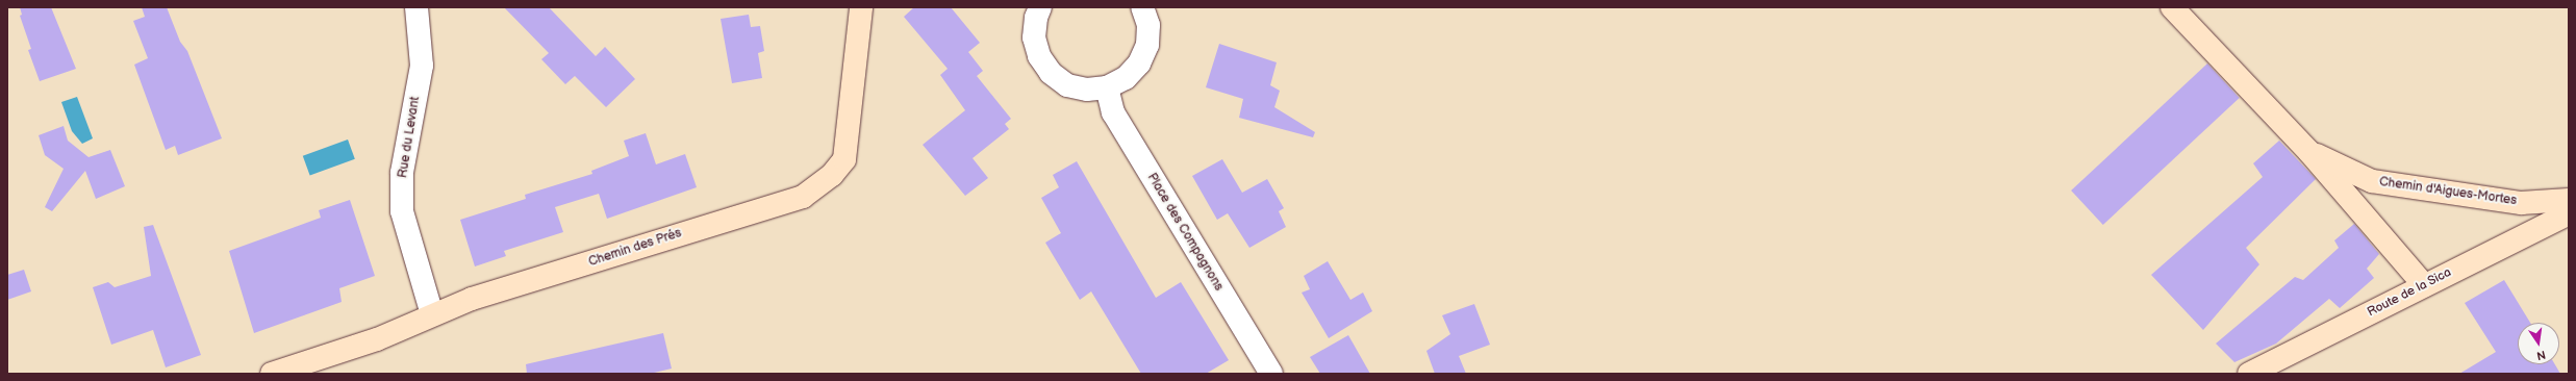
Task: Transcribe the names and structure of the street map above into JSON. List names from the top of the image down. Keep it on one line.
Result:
{"streets":{"street":["Rue du Levant","Chemin d'Aigues-Mortes","Place des Compagnons","Chemin des Prés","Route de la Sica"]},"crossings":[["Rue du Levant","Chemin des Prés"],["Chemin d'Aigues-Mortes","Route de la Sica"]],"north":"bottom"}
